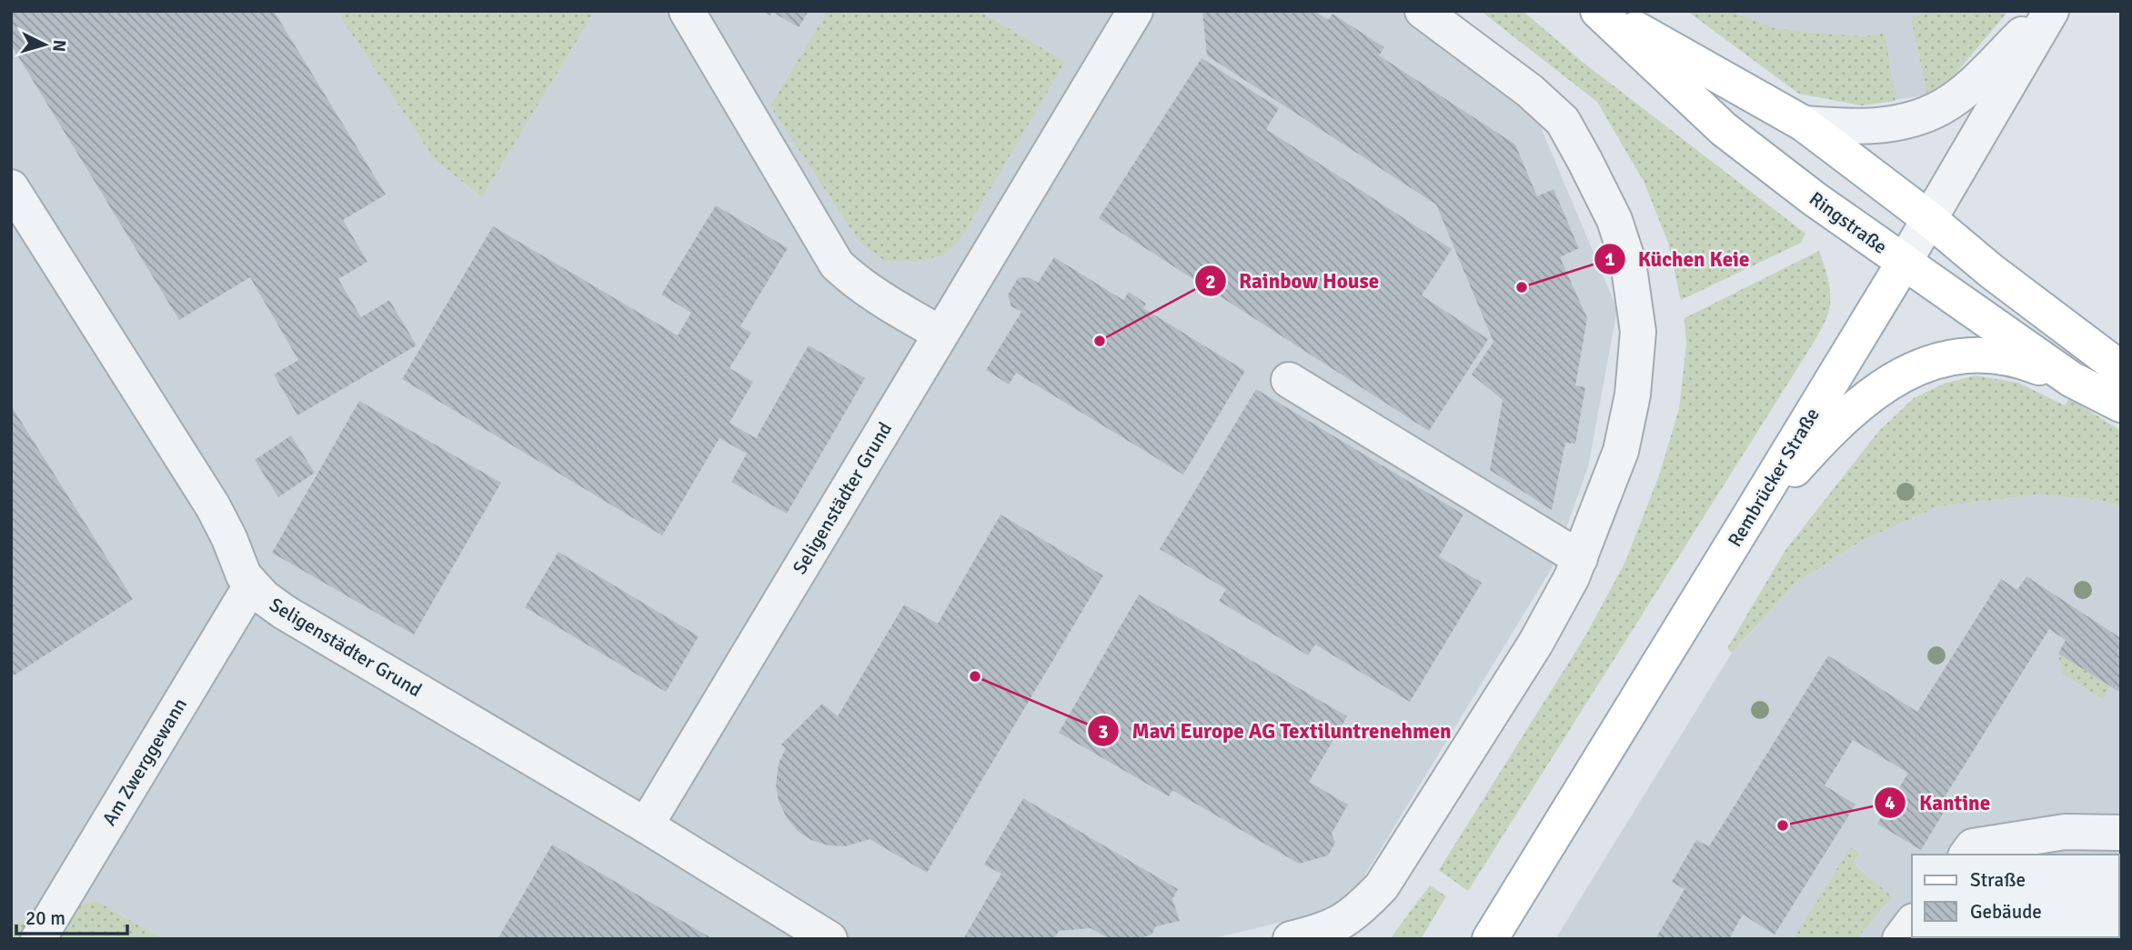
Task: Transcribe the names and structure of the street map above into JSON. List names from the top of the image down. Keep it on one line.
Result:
{"streets":{"main road":["Ringstraße","Rembrücker Straße"],"street":["Seligenstädter Grund","Am Zwerggewann"]},"crossings":[["Ringstraße","Rembrücker Straße"],["Seligenstädter Grund","Am Zwerggewann"]],"places":["Küchen Keie","Rainbow House","Mavi Europe AG Textiluntrenehmen","Kantine"],"legend":["Straße","Gebäude"],"scale_bar":"20 m","north":"right"}
